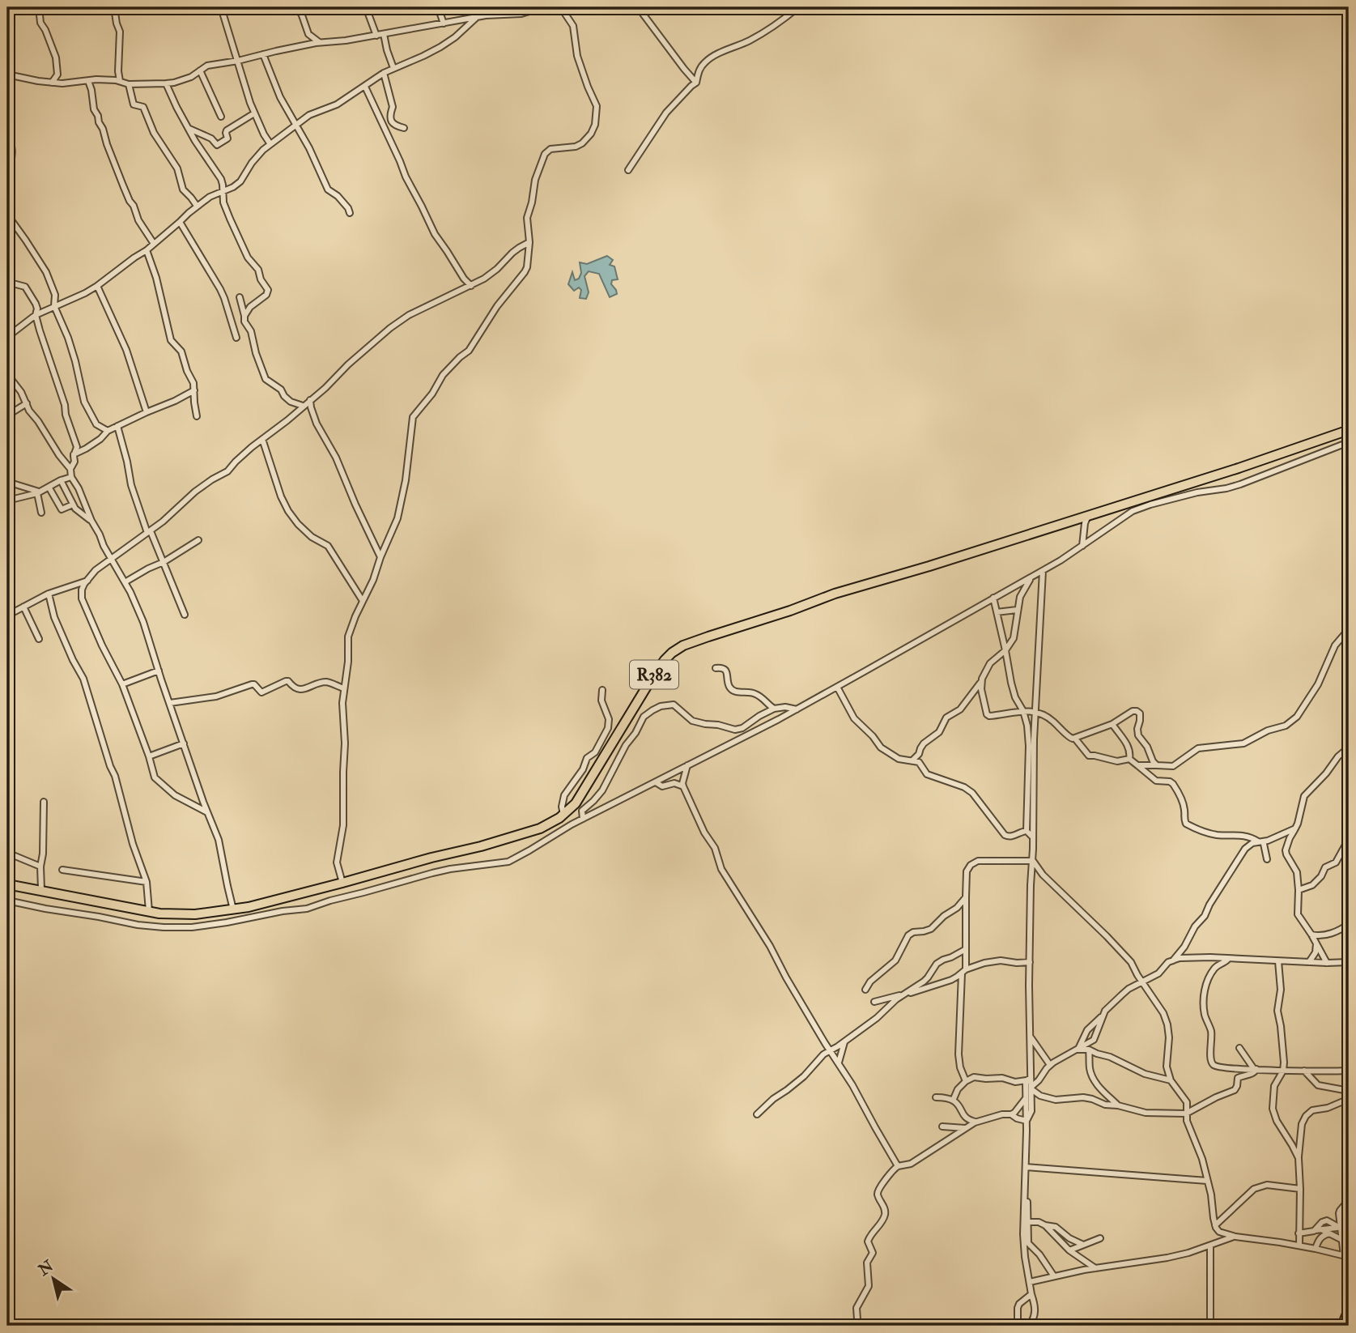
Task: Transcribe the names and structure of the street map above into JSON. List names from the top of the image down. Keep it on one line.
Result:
{"streets":{"main road":["R382"]},"north":"top left"}
